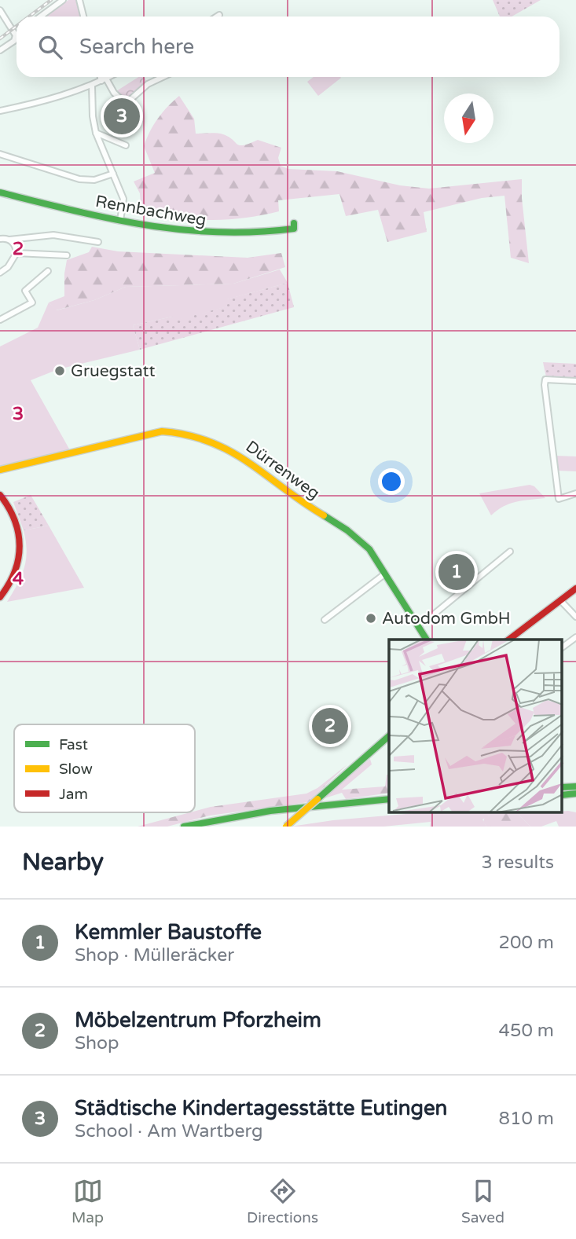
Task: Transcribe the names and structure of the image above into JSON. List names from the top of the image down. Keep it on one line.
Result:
{"streets":{"main road":["Rennbachweg","Dürrenweg"]},"places":["Gruegstatt","Autodom GmbH"],"legend":["Fast","Slow","Jam"],"north":"bottom","page":{"search":"Search here","pins":["3","1","2"],"heading":["Nearby","3 results"],"list":[{"mark":"1","name":"Kemmler Baustoffe","note":"Shop · Mülleräcker","value":"200 m"},{"mark":"2","name":"Möbelzentrum Pforzheim","note":"Shop","value":"450 m"},{"mark":"3","name":"Städtische Kindertagesstätte Eutingen","note":"School · Am Wartberg","value":"810 m"}],"nav":["Map","Directions","Saved"]},"grid":{"rows":["2","3","4"]}}
